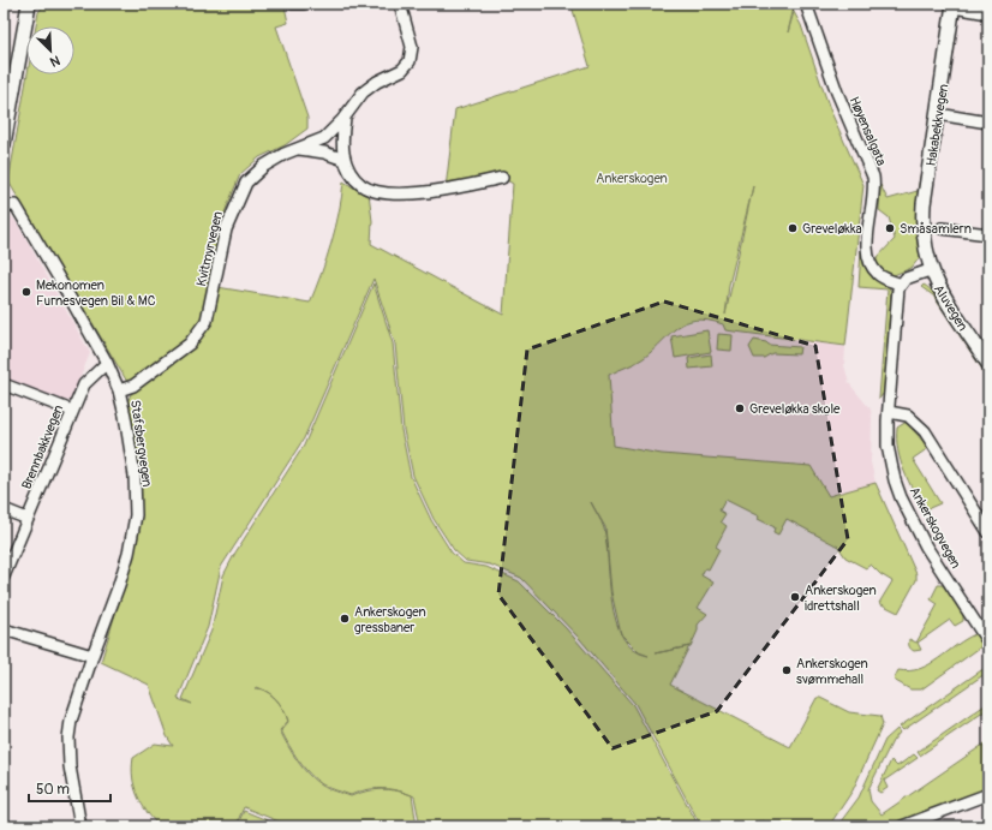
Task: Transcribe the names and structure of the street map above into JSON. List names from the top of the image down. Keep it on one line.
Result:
{"streets":{"main road":["Hakabekkvegen","Aluvegen"],"street":["Høyensalgata","Kvitmyrvegen","Stafsbergvegen","Brennbakkvegen","Ankerskogvegen"]},"crossings":[["Hakabekkvegen","Aluvegen"],["Høyensalgata","Ankerskogvegen"],["Kvitmyrvegen","Stafsbergvegen"],["Stafsbergvegen","Brennbakkvegen"]],"parks":["Ankerskogen"],"places":["Greveløkka","Småsamlern","Mekonomen Furnesvegen Bil & MC","Greveløkka skole","Ankerskogen idrettshall","Ankerskogen gressbaner","Ankerskogen svømmehall"],"scale_bar":"50 m","north":"bottom right"}
